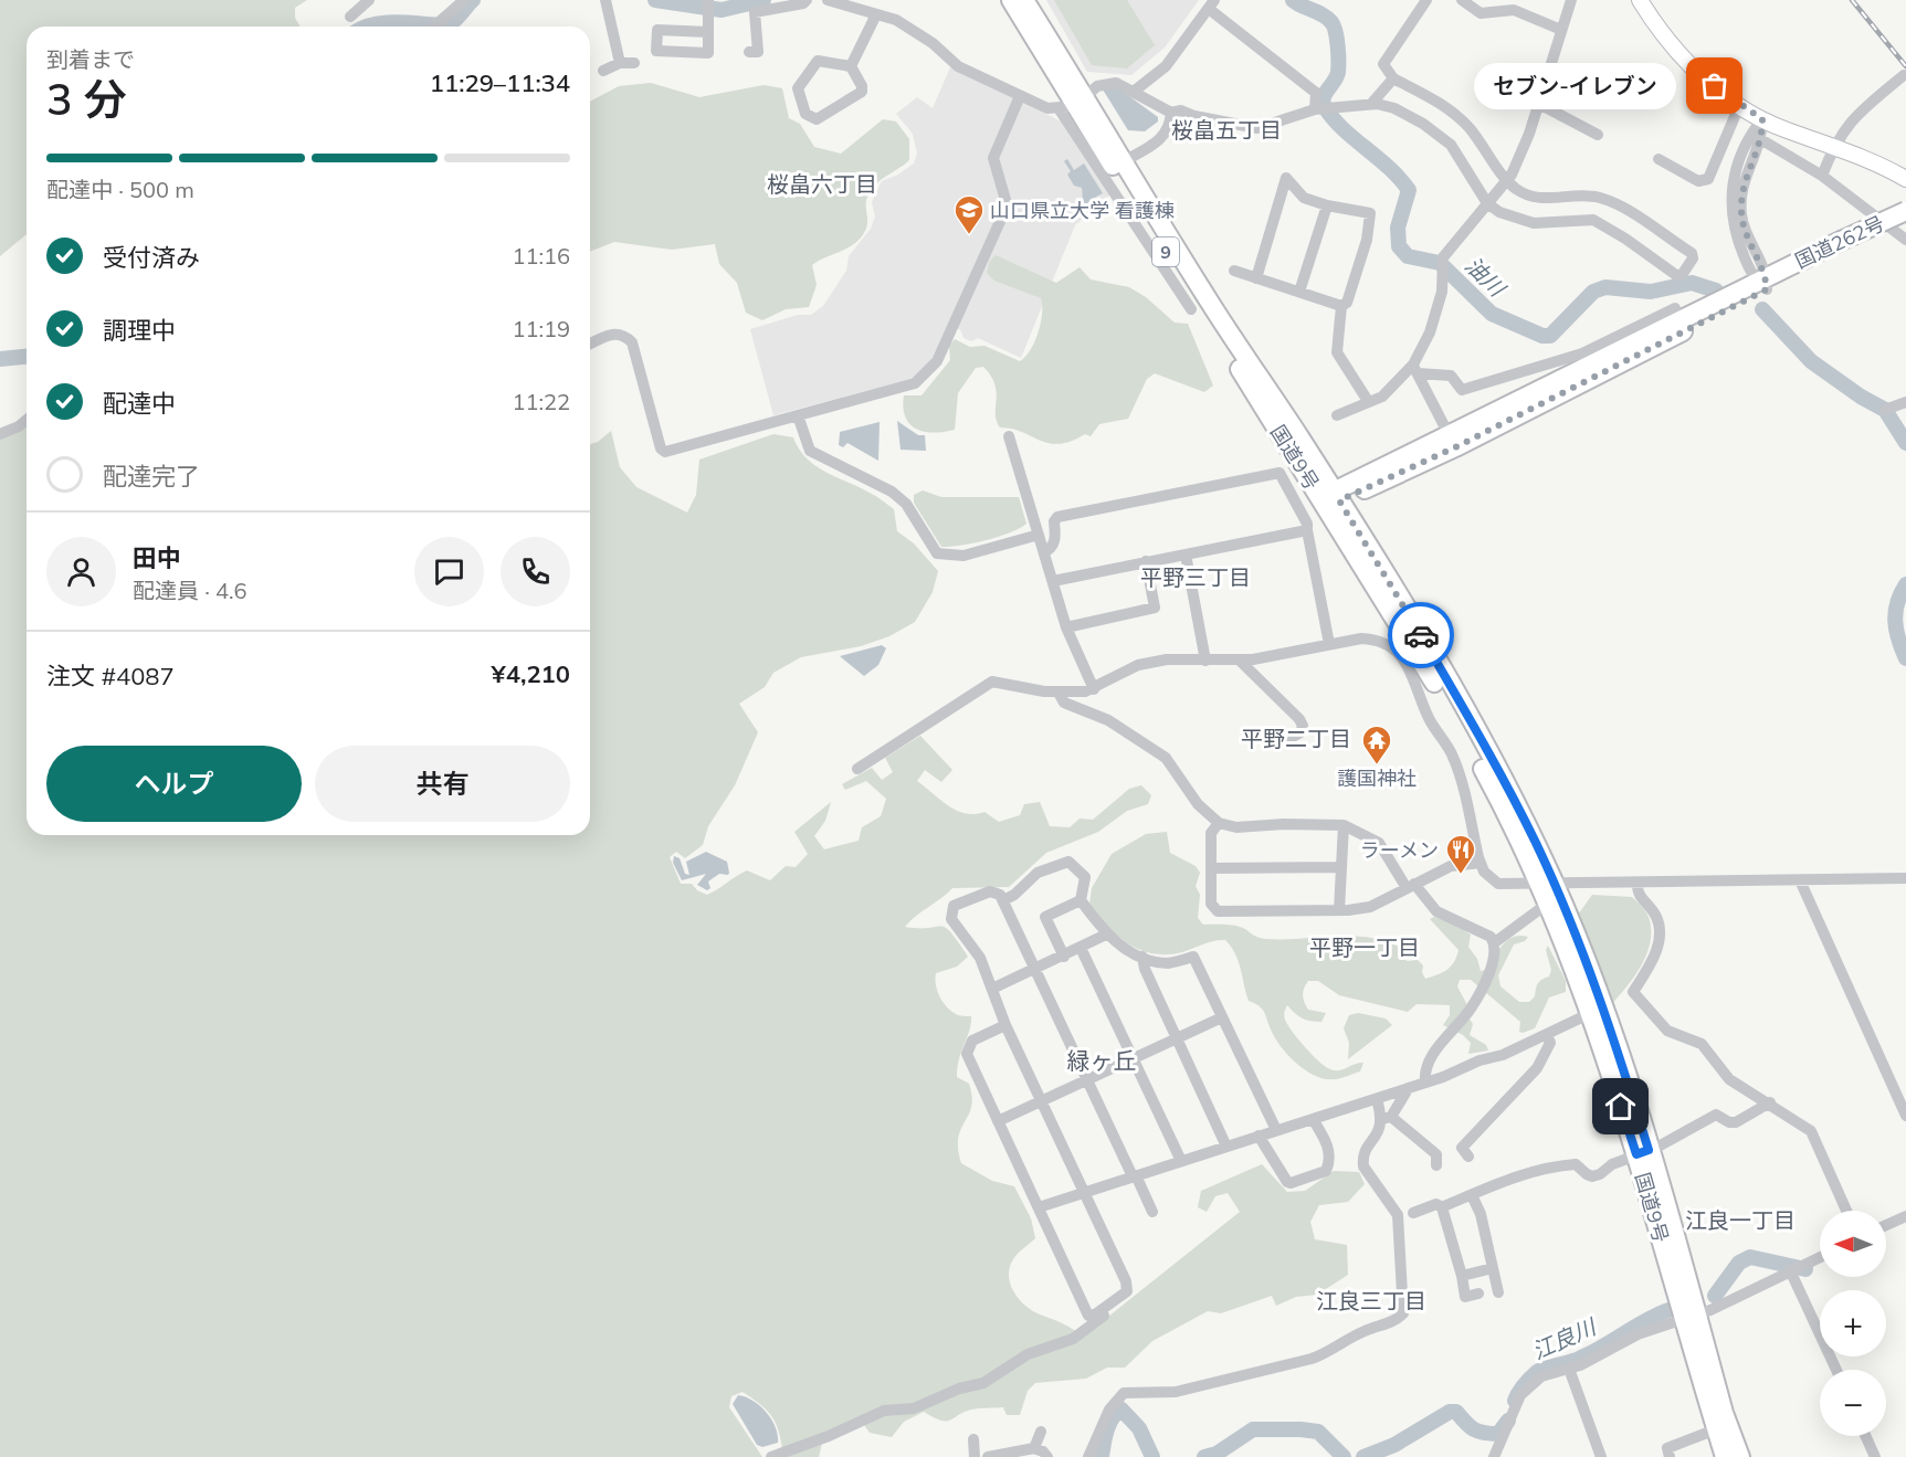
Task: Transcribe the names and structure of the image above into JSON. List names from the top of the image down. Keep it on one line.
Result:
{"streets":{"highway":["国道262号","9","国道9号"]},"crossings":[["国道262号","国道9号"]],"districts":["桜畠五丁目","桜畠六丁目","平野三丁目","平野二丁目","平野一丁目","緑ヶ丘","江良一丁目","江良三丁目"],"water":["油川","江良川"],"places":{"other":["セブン-イレブン"],"school or university":["山口県立大学 看護棟"],"temple":["護国神社"],"restaurant":["ラーメン"]},"north":"left","page":{"heading":["3 分","到着まで","11:29–11:34"],"panel":["田中","配達員 · 4.6","注文 #4087","¥4,210"],"bubble":"セブン-イレブン","bar":"配達中 · 500 m","list":[["受付済み","11:16"],["調理中","11:19"],["配達中","11:22"],"配達完了"],"buttons":["ヘルプ","共有"],"map_buttons":["+","−"]}}
